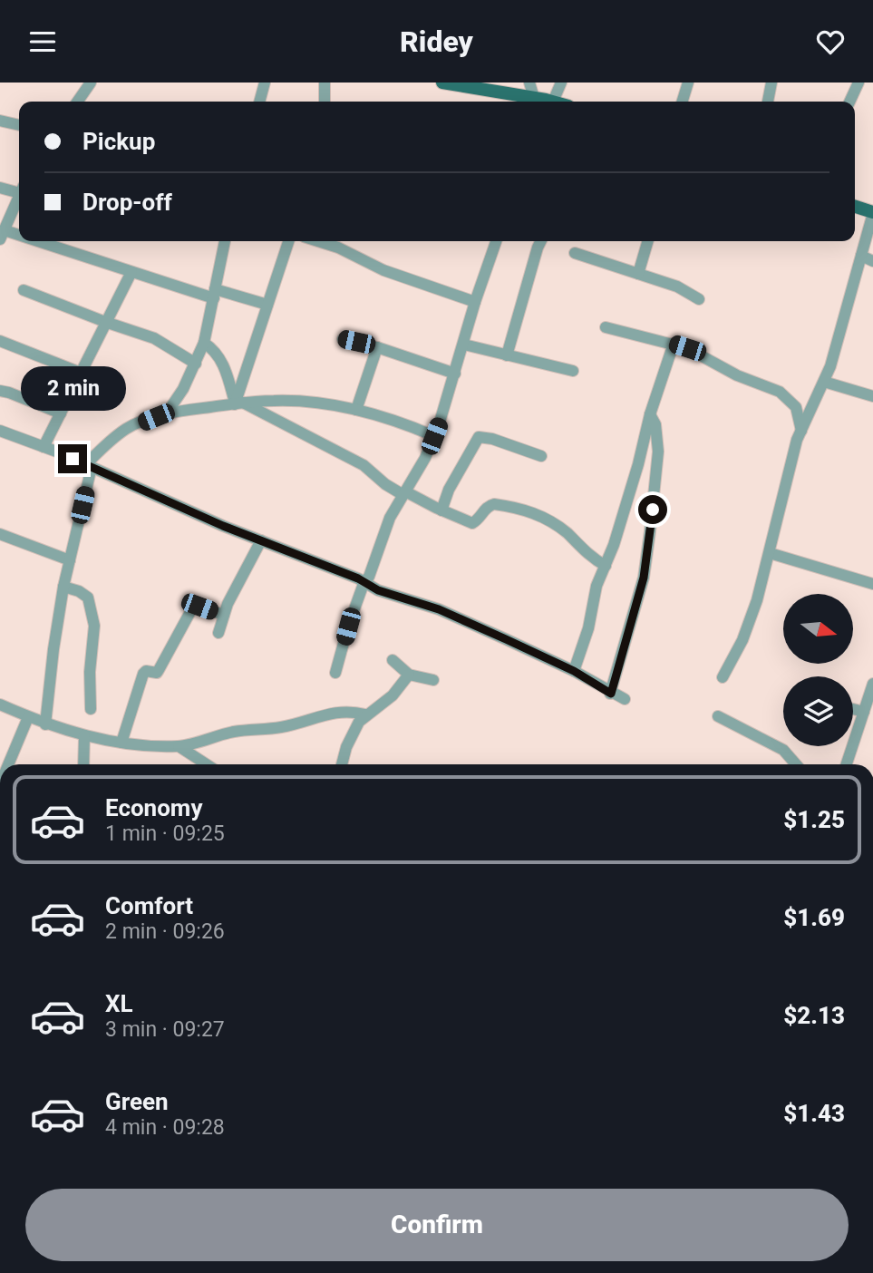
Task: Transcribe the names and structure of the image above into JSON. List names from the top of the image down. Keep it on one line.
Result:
{"north":"right","page":{"header":"Ridey","banner":["Pickup","Drop-off"],"bubble":"2 min","list":[{"name":"Economy","note":"1 min · 09:25","value":"$1.25"},{"name":"Comfort","note":"2 min · 09:26","value":"$1.69"},{"name":"XL","note":"3 min · 09:27","value":"$2.13"},{"name":"Green","note":"4 min · 09:28","value":"$1.43"}],"buttons":"Confirm"}}
